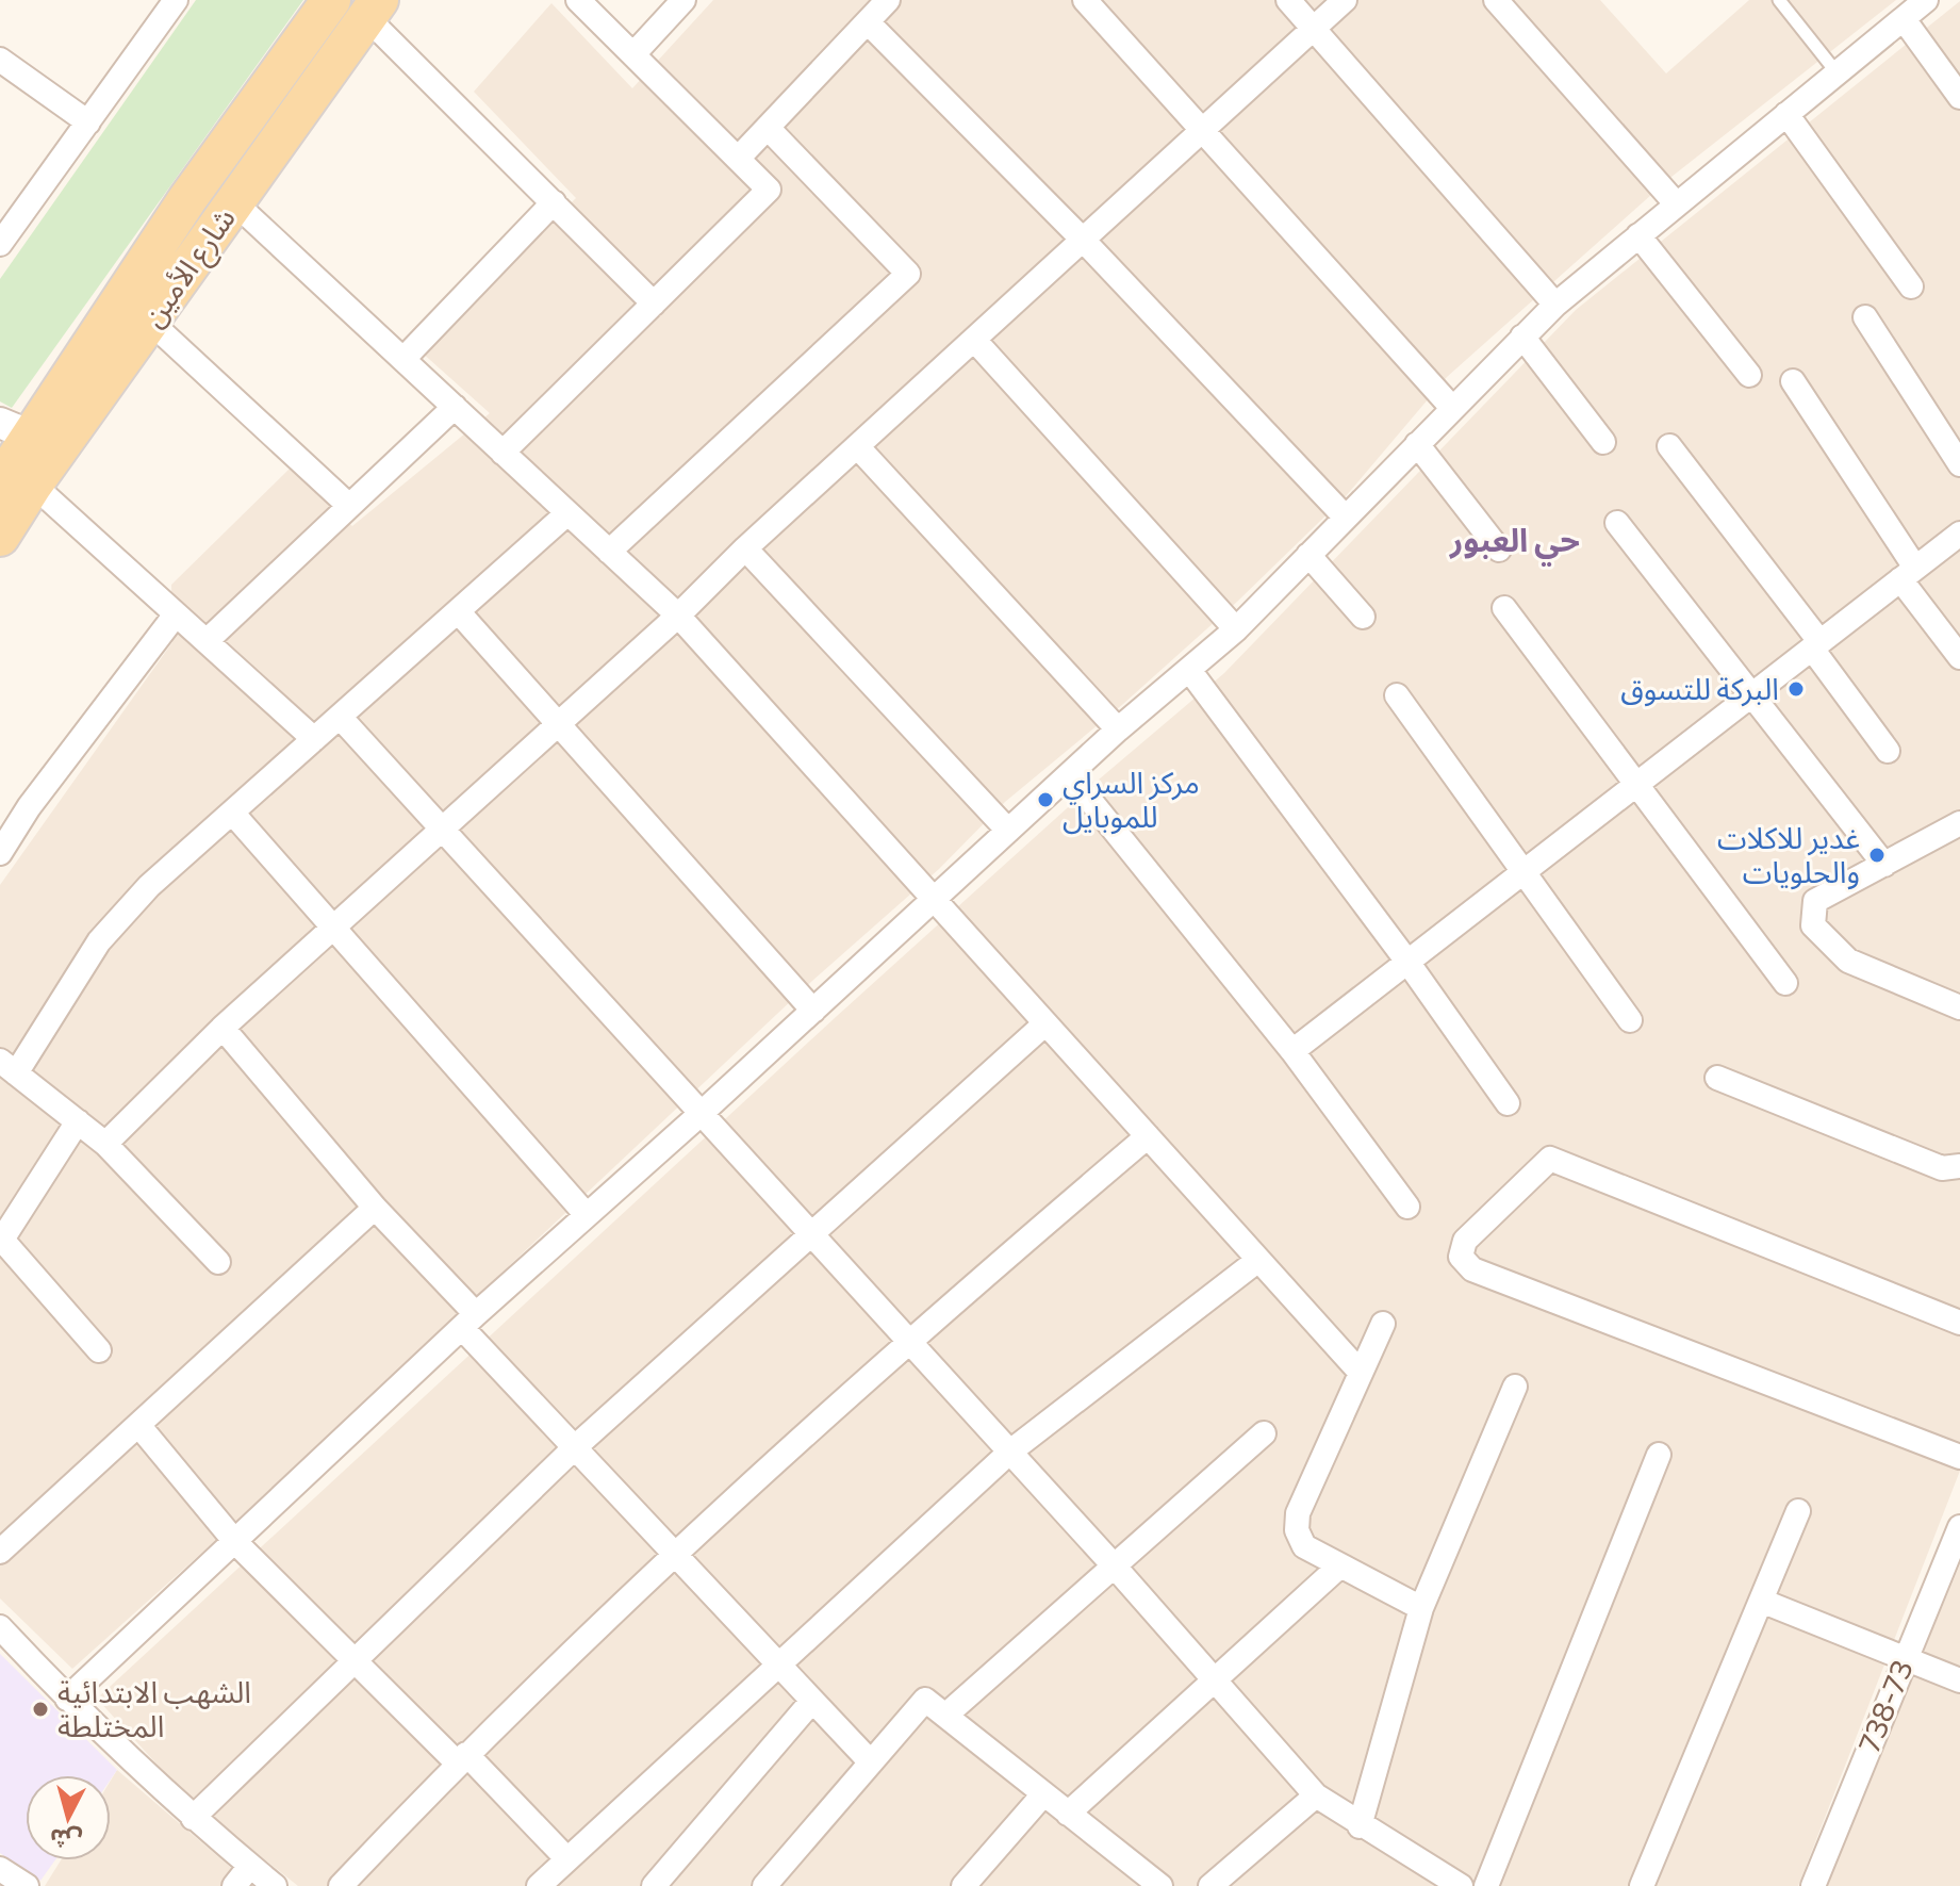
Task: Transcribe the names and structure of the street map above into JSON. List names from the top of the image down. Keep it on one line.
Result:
{"streets":{"main road":["شارع الأمين"],"street":["738-73"]},"districts":["حي العبور"],"places":["البركة للتسوق","مركز السراي للموبايل","غدير للاكلات والحلويات","الشهب الابتدائية المختلطة"],"north":"bottom"}
